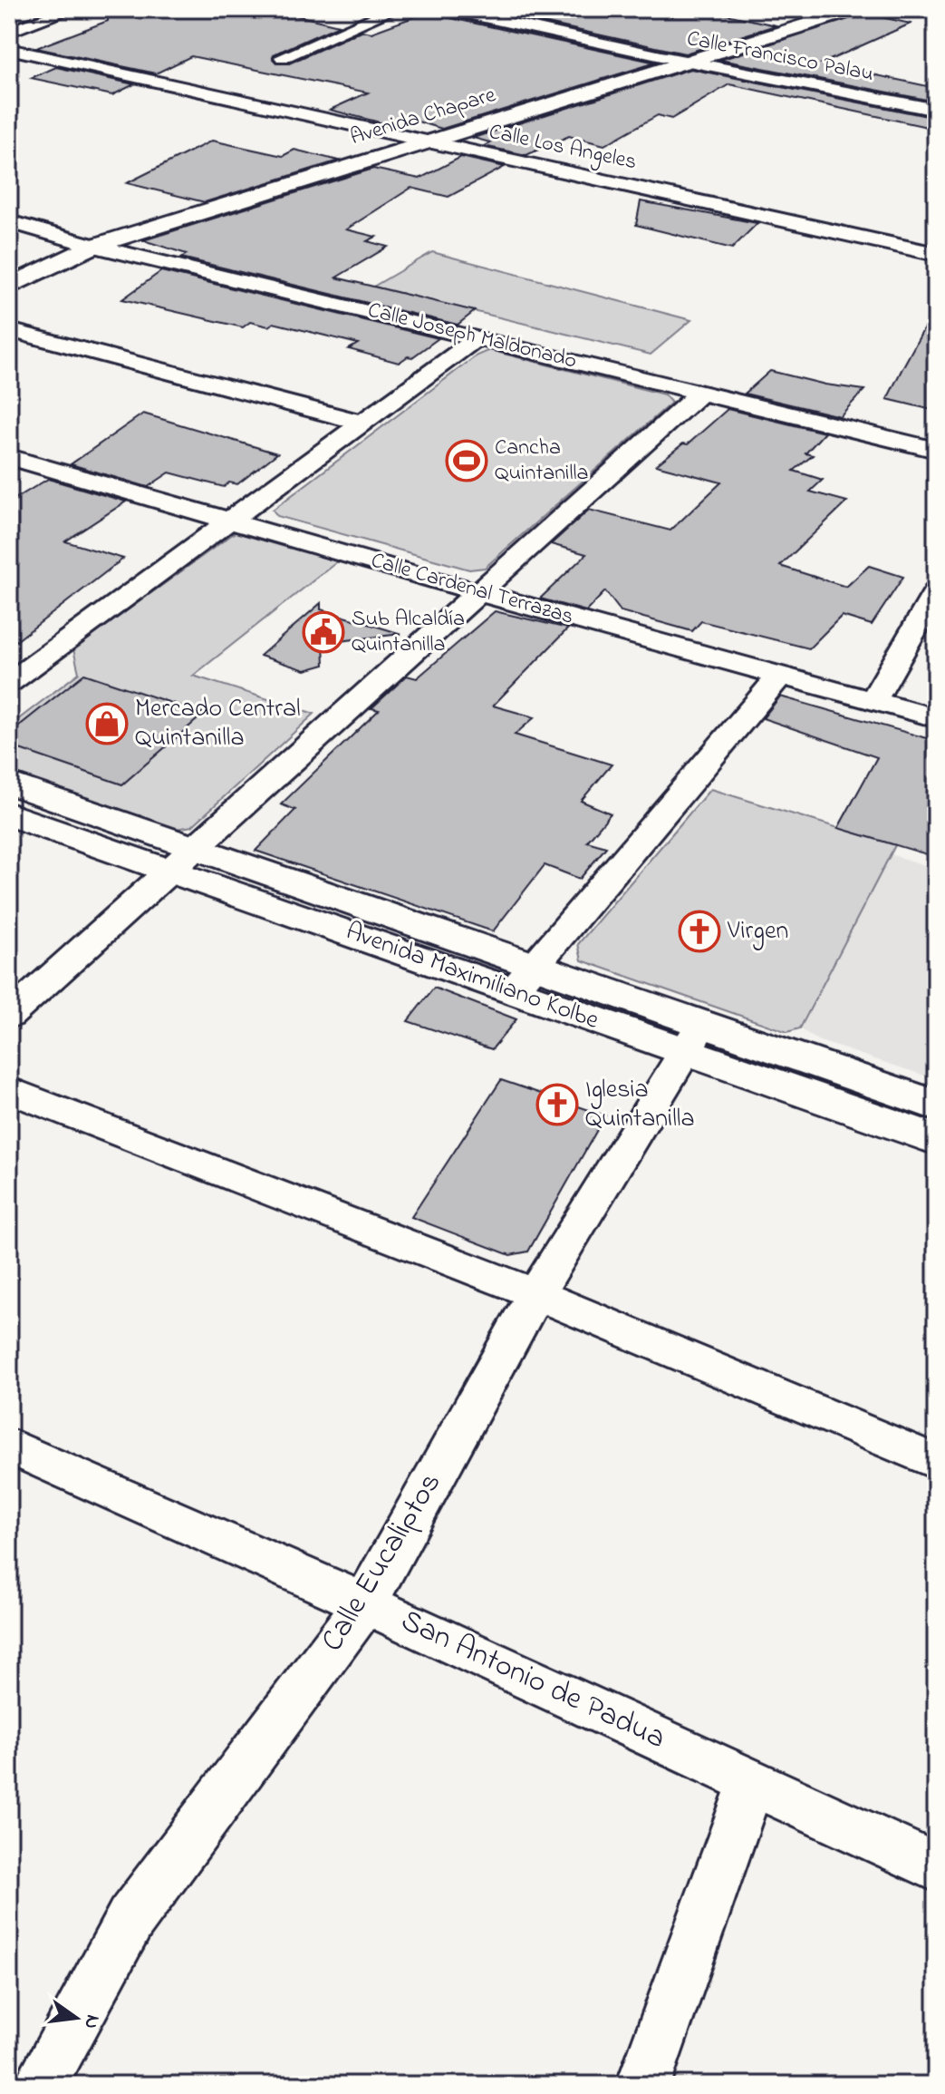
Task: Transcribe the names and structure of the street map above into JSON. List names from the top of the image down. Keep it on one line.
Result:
{"streets":{"main road":["Avenida Chapare","Avenida Maximiliano Kolbe"],"street":["Calle Francisco Palau","Calle Los Angeles","Calle Joseph Maldonado","Calle Cardenal Terrazas","Calle Eucaliptos","San Antonio de Padua"]},"crossings":[["Calle Francisco Palau","Avenida Chapare"],["Avenida Chapare","Calle Los Angeles"],["Avenida Chapare","Calle Joseph Maldonado"],["Avenida Maximiliano Kolbe","Calle Eucaliptos"],["Calle Eucaliptos","San Antonio de Padua"]],"places":{"sports":["Cancha Quintanilla"],"public building":["Sub Alcaldía Quintanilla"],"shop":["Mercado Central Quintanilla"],"church":["Virgen","Iglesia Quintanilla"]},"north":"right"}
